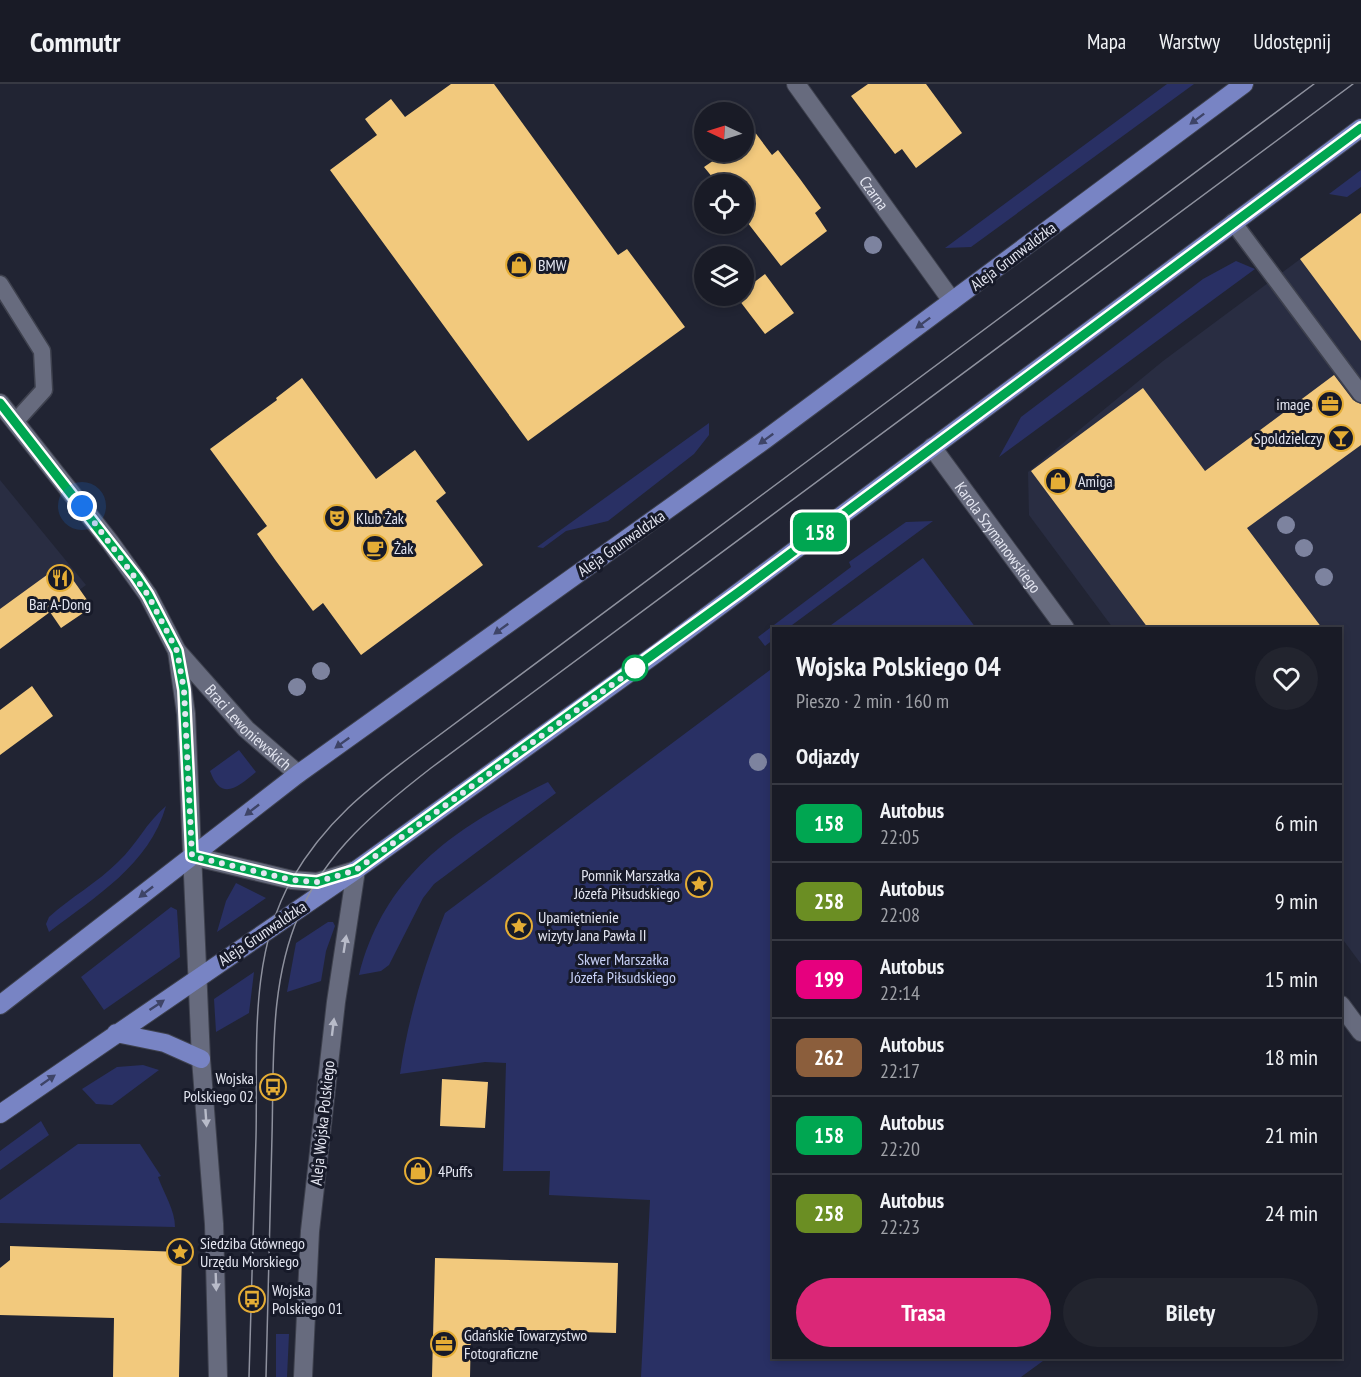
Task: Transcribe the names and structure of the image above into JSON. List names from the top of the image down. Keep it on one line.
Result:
{"streets":{"main road":["Aleja Grunwaldzka"],"street":["Czarna","Karola Szymanowskiego","Braci Lewoniewskich","Aleja Wojska Polskiego"]},"crossings":[["Czarna","Aleja Grunwaldzka"],["Aleja Grunwaldzka","Karola Szymanowskiego"],["Aleja Grunwaldzka","Braci Lewoniewskich"],["Aleja Grunwaldzka","Aleja Wojska Polskiego"]],"parks":["Skwer Marszałka Józefa Piłsudskiego"],"places":{"shop":["BMW","Amiga","4Puffs"],"office":["image","Gdańskie Towarzystwo Fotograficzne"],"bar":["Spoldzielczy"],"theatre":["Klub Żak"],"cafe":["Żak"],"restaurant":["Bar A-Dong"],"place":["Pomnik Marszałka Józefa Piłsudskiego","Upamiętnienie wizyty Jana Pawła II","Siedziba Głównego Urzędu Morskiego"],"bus stop":["Wojska Polskiego 02","Wojska Polskiego 01"]},"lines":["bus line 158"],"north":"left","page":{"header":"Commutr","nav":["Mapa","Warstwy","Udostępnij"],"on_map":"158","heading":[["Wojska Polskiego 04","Pieszo · 2 min · 160 m"],"Odjazdy"],"list":[{"mark":"158","name":"Autobus","note":"22:05","value":"6 min"},{"mark":"258","name":"Autobus","note":"22:08","value":"9 min"},{"mark":"199","name":"Autobus","note":"22:14","value":"15 min"},{"mark":"262","name":"Autobus","note":"22:17","value":"18 min"},{"mark":"158","name":"Autobus","note":"22:20","value":"21 min"},{"mark":"258","name":"Autobus","note":"22:23","value":"24 min"}],"buttons":["Trasa","Bilety"]}}
